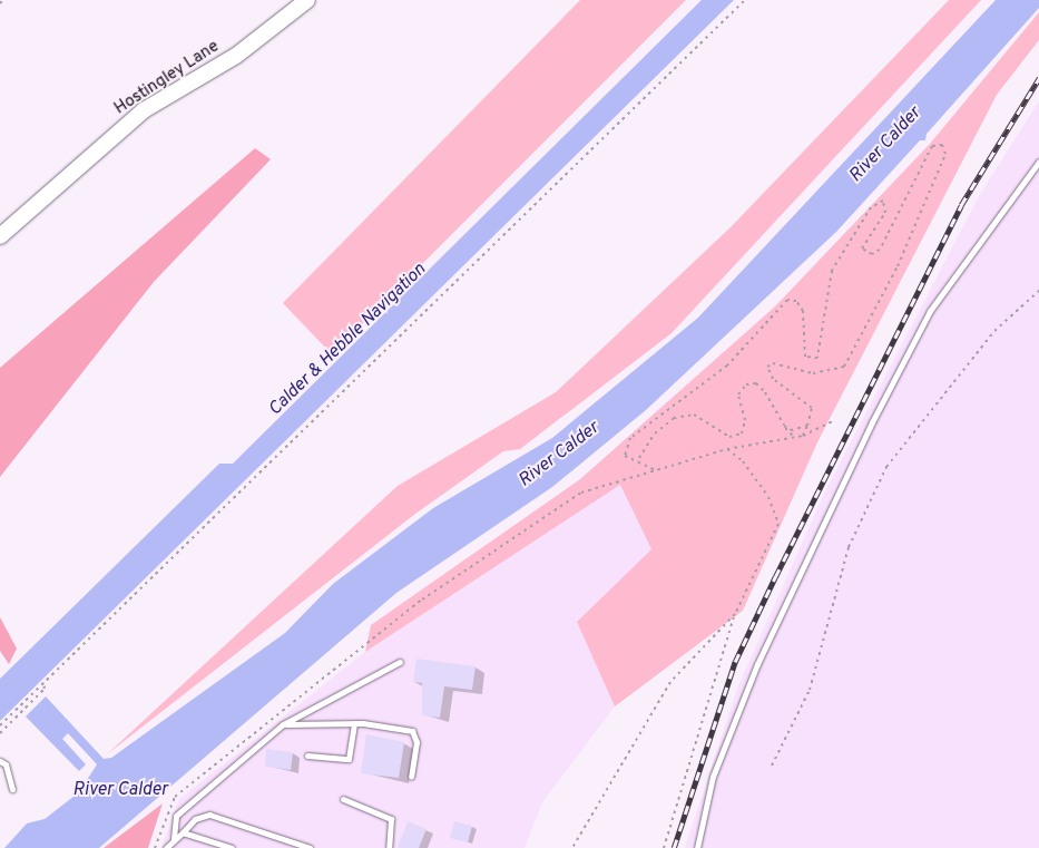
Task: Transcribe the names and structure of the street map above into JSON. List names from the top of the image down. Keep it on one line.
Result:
{"streets":{"main road":["Hostingley Lane"]},"water":["River Calder","Calder & Hebble Navigation"]}
